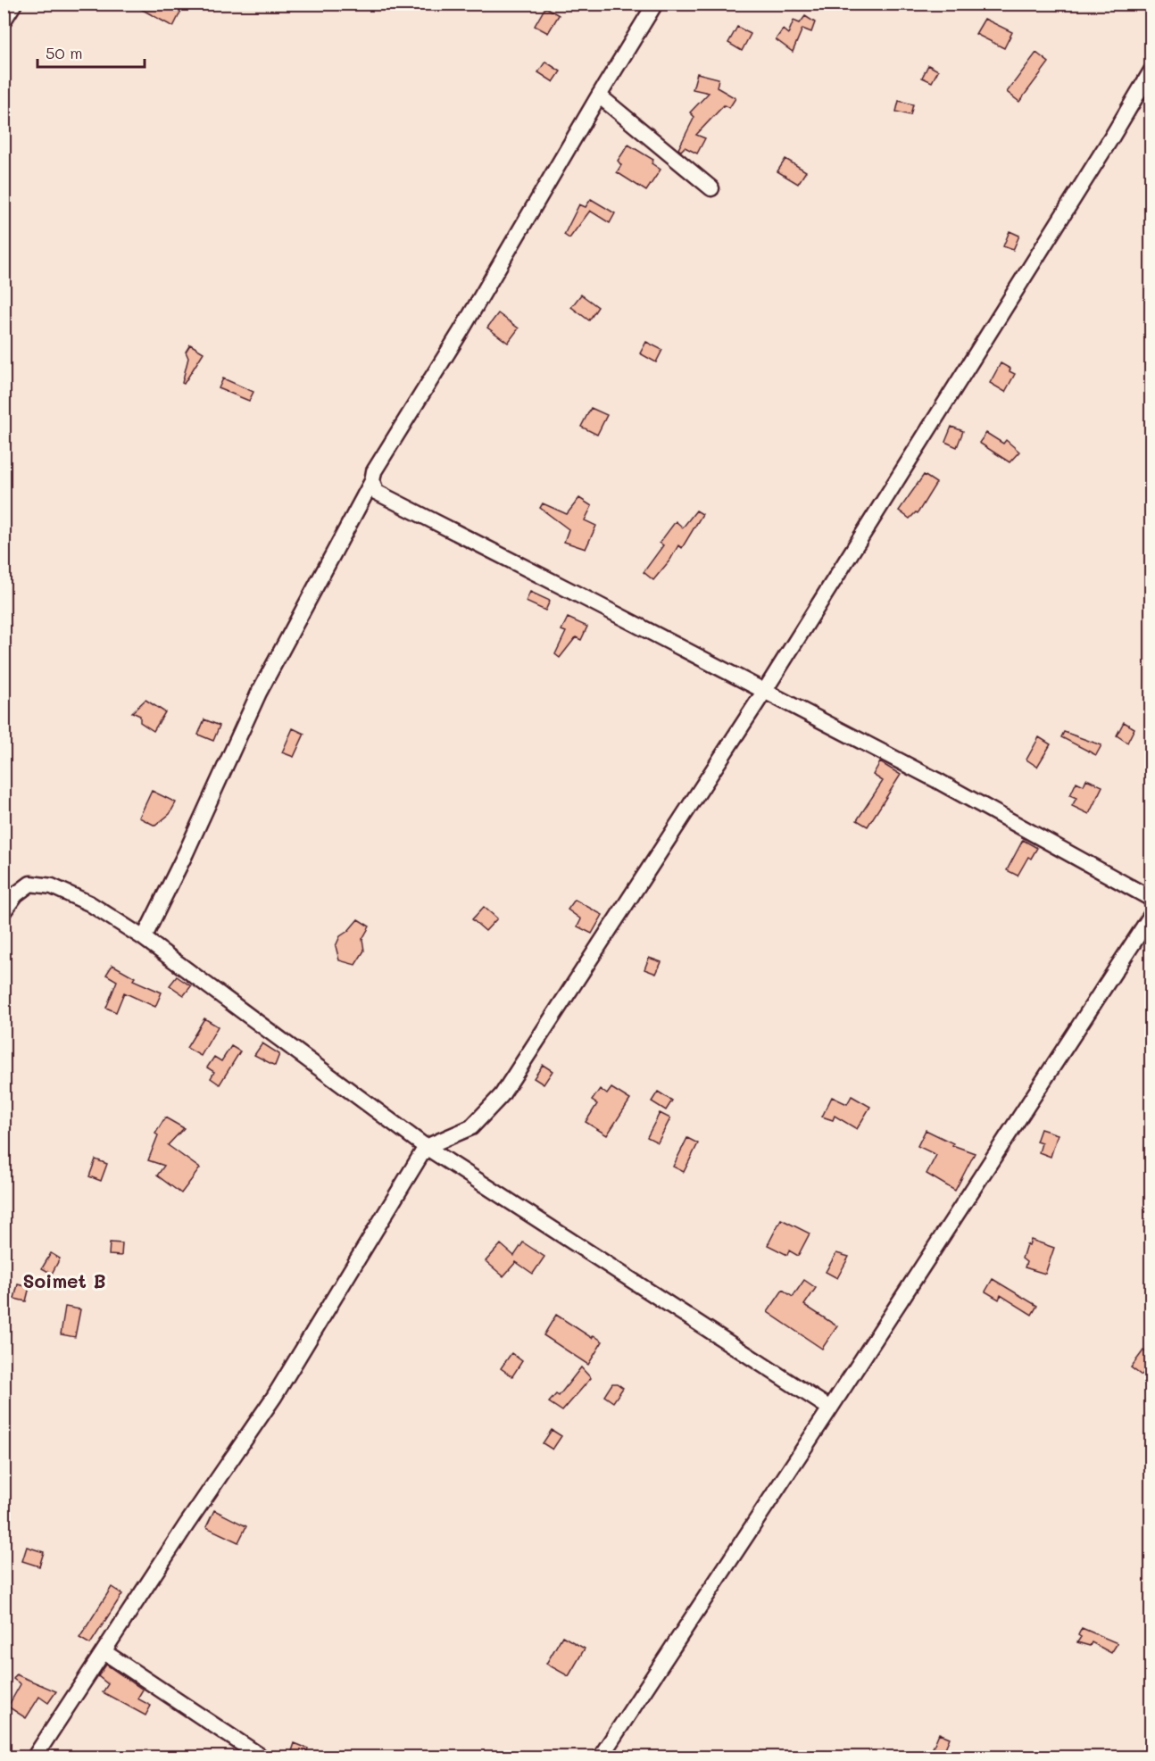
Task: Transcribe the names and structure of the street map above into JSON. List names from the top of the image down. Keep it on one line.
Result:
{"districts":["Soimet B"],"scale_bar":"50 m"}
